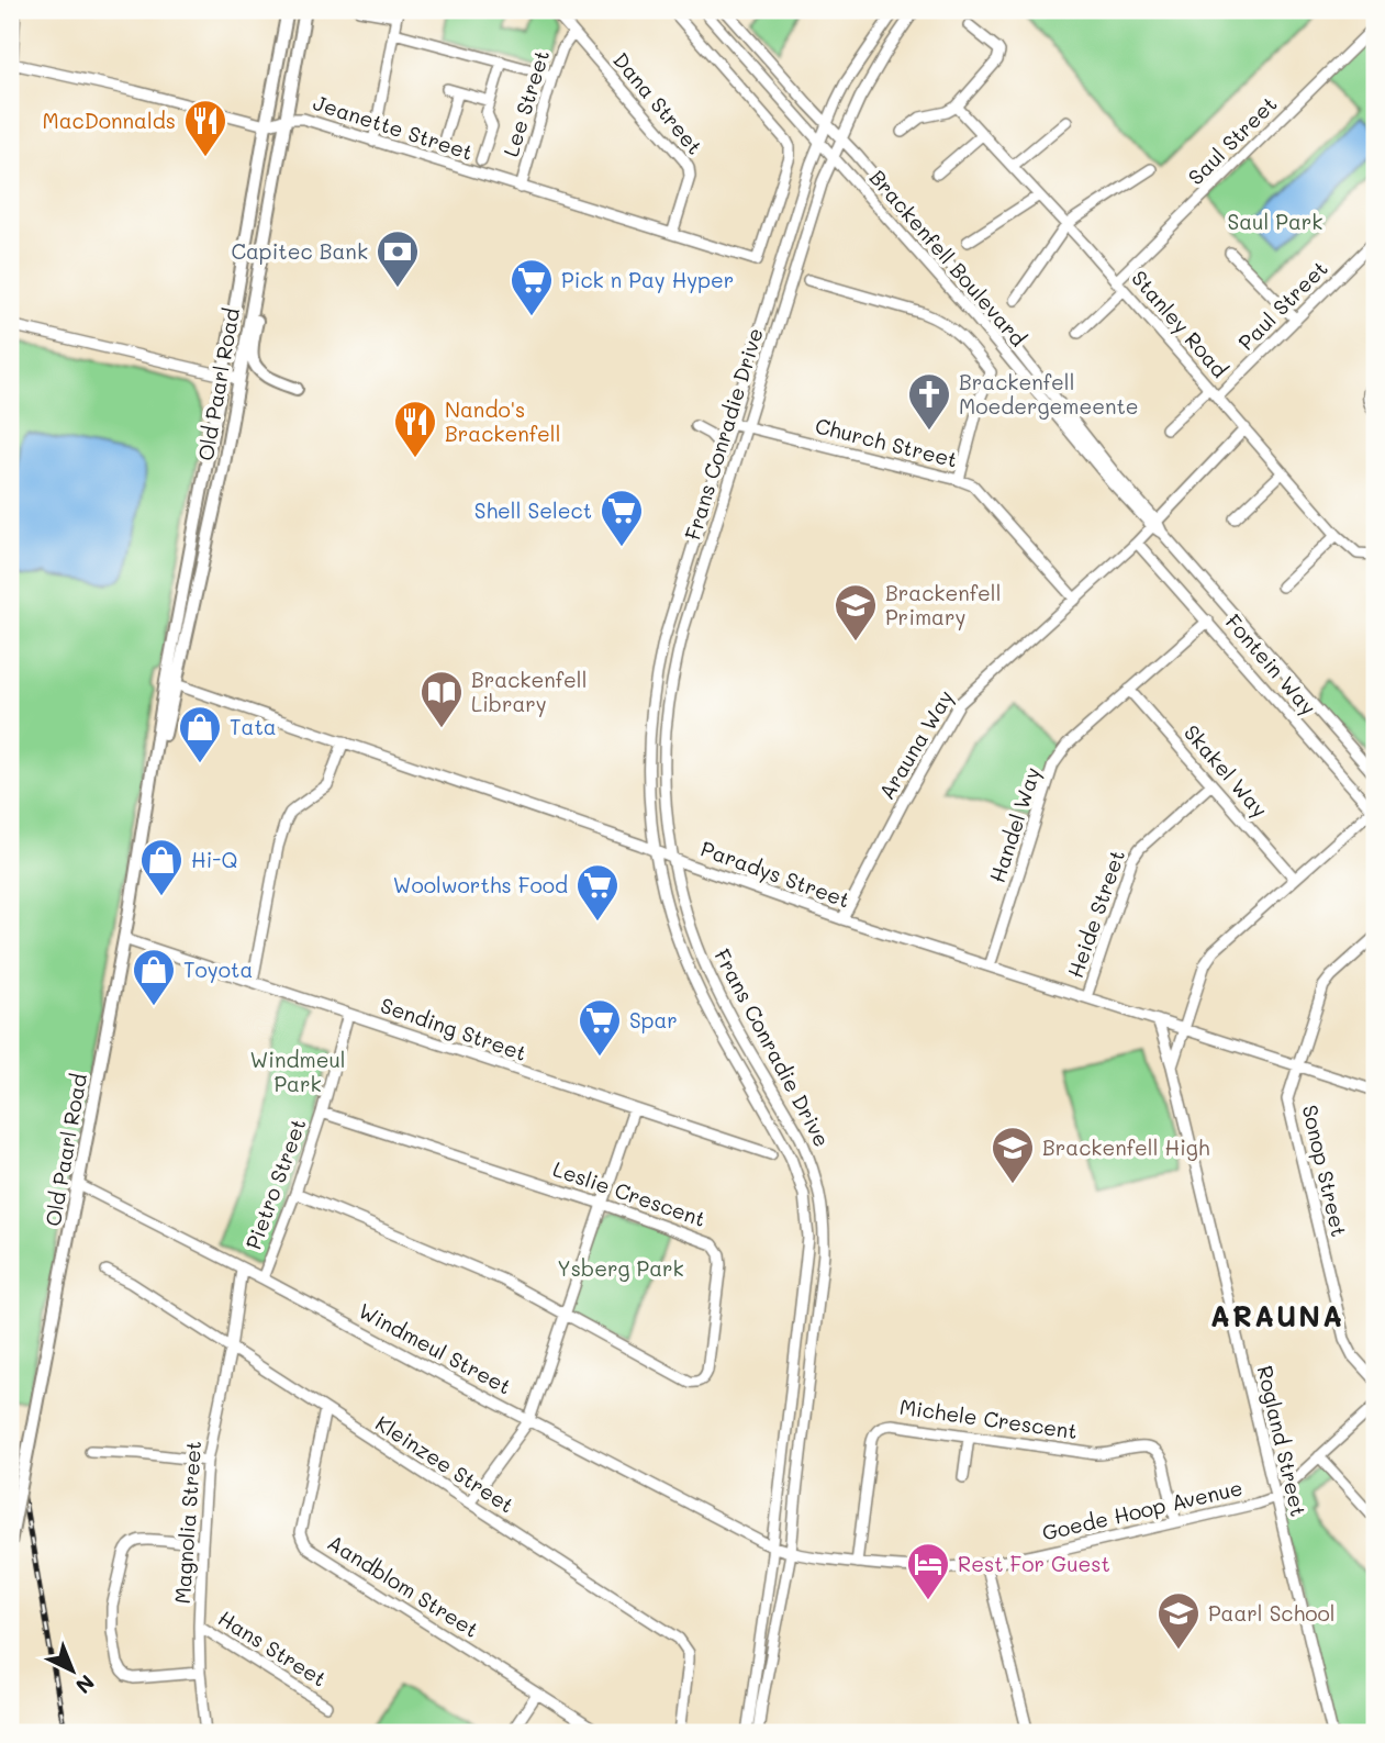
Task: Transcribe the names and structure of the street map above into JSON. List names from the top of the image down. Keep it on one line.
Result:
{"streets":{"main road":["Old Paarl Road"],"street":["Lee Street","Dana Street","Jeanette Street","Saul Street","Brackenfell Boulevard","Paul Street","Stanley Road","Frans Conradie Drive","Church Street","Fontein Way","Arauna Way","Skakel Way","Handel Way","Paradys Street","Heide Street","Sending Street","Sonop Street","Pietro Street","Leslie Crescent","Windmeul Street","Michele Crescent","Rogland Street","Kleinzee Street","Goede Hoop Avenue","Magnolia Street","Aandblom Street","Hans Street"]},"crossings":[["Lee Street","Dana Street"],["Lee Street","Jeanette Street"],["Dana Street","Jeanette Street"],["Jeanette Street","Old Paarl Road"],["Saul Street","Stanley Road"],["Brackenfell Boulevard","Frans Conradie Drive"],["Brackenfell Boulevard","Arauna Way"],["Paul Street","Stanley Road"],["Old Paarl Road","Paradys Street"],["Old Paarl Road","Sending Street"],["Old Paarl Road","Windmeul Street"],["Frans Conradie Drive","Church Street"],["Frans Conradie Drive","Paradys Street"],["Frans Conradie Drive","Windmeul Street"],["Frans Conradie Drive","Goede Hoop Avenue"],["Church Street","Arauna Way"],["Fontein Way","Arauna Way"],["Fontein Way","Handel Way"],["Arauna Way","Paradys Street"],["Skakel Way","Handel Way"],["Skakel Way","Heide Street"],["Handel Way","Paradys Street"],["Paradys Street","Heide Street"],["Paradys Street","Sonop Street"],["Paradys Street","Rogland Street"],["Sending Street","Pietro Street"],["Pietro Street","Leslie Crescent"],["Pietro Street","Windmeul Street"],["Windmeul Street","Goede Hoop Avenue"],["Windmeul Street","Magnolia Street"],["Michele Crescent","Goede Hoop Avenue"],["Rogland Street","Goede Hoop Avenue"],["Kleinzee Street","Magnolia Street"],["Kleinzee Street","Aandblom Street"],["Magnolia Street","Hans Street"]],"districts":["ARAUNA"],"parks":["Saul Park","Windmeul Park","Ysberg Park"],"places":{"restaurant":["MacDonnalds","Nando's Brackenfell"],"bank":["Capitec Bank"],"supermarket":["Pick n Pay Hyper","Shell Select","Woolworths Food","Spar"],"church":["Brackenfell Moedergemeente"],"school or university":["Brackenfell Primary","Brackenfell High","Paarl School"],"library":["Brackenfell Library"],"shop":["Tata","Hi-Q","Toyota"],"hotel":["Rest For Guest"]},"north":"bottom right"}
